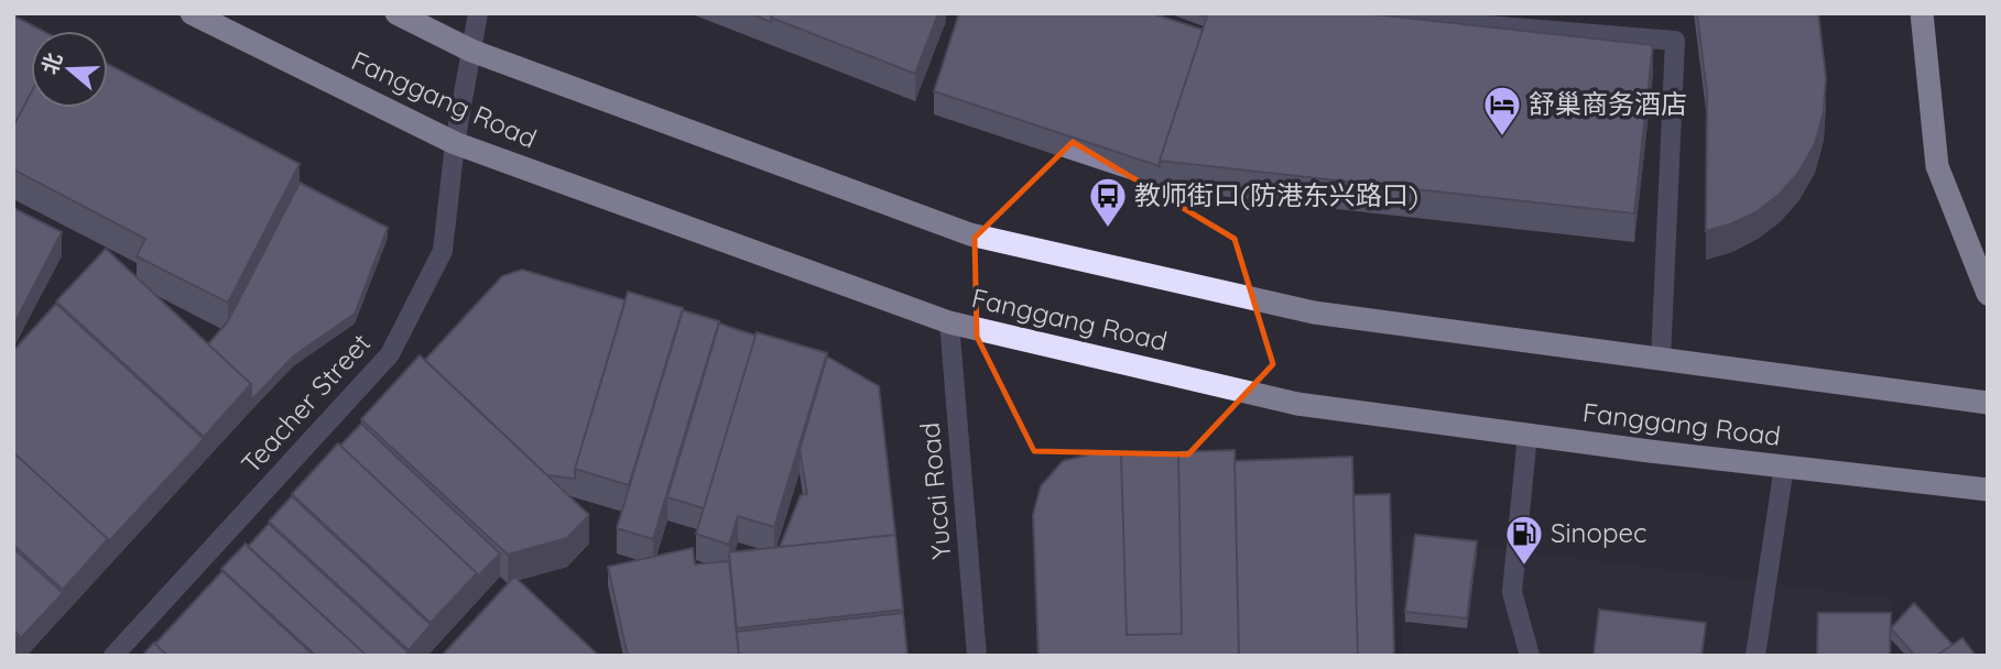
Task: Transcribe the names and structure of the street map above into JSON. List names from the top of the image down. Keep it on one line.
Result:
{"streets":{"highway":["Fanggang Road"],"street":["Teacher Street","Yucai Road"]},"crossings":[["Fanggang Road","Teacher Street"],["Fanggang Road","Yucai Road"]],"places":{"hotel":["舒巢商务酒店"],"bus stop":["教师街口(防港东兴路口)"],"fuel station":["Sinopec"]},"north":"left"}
